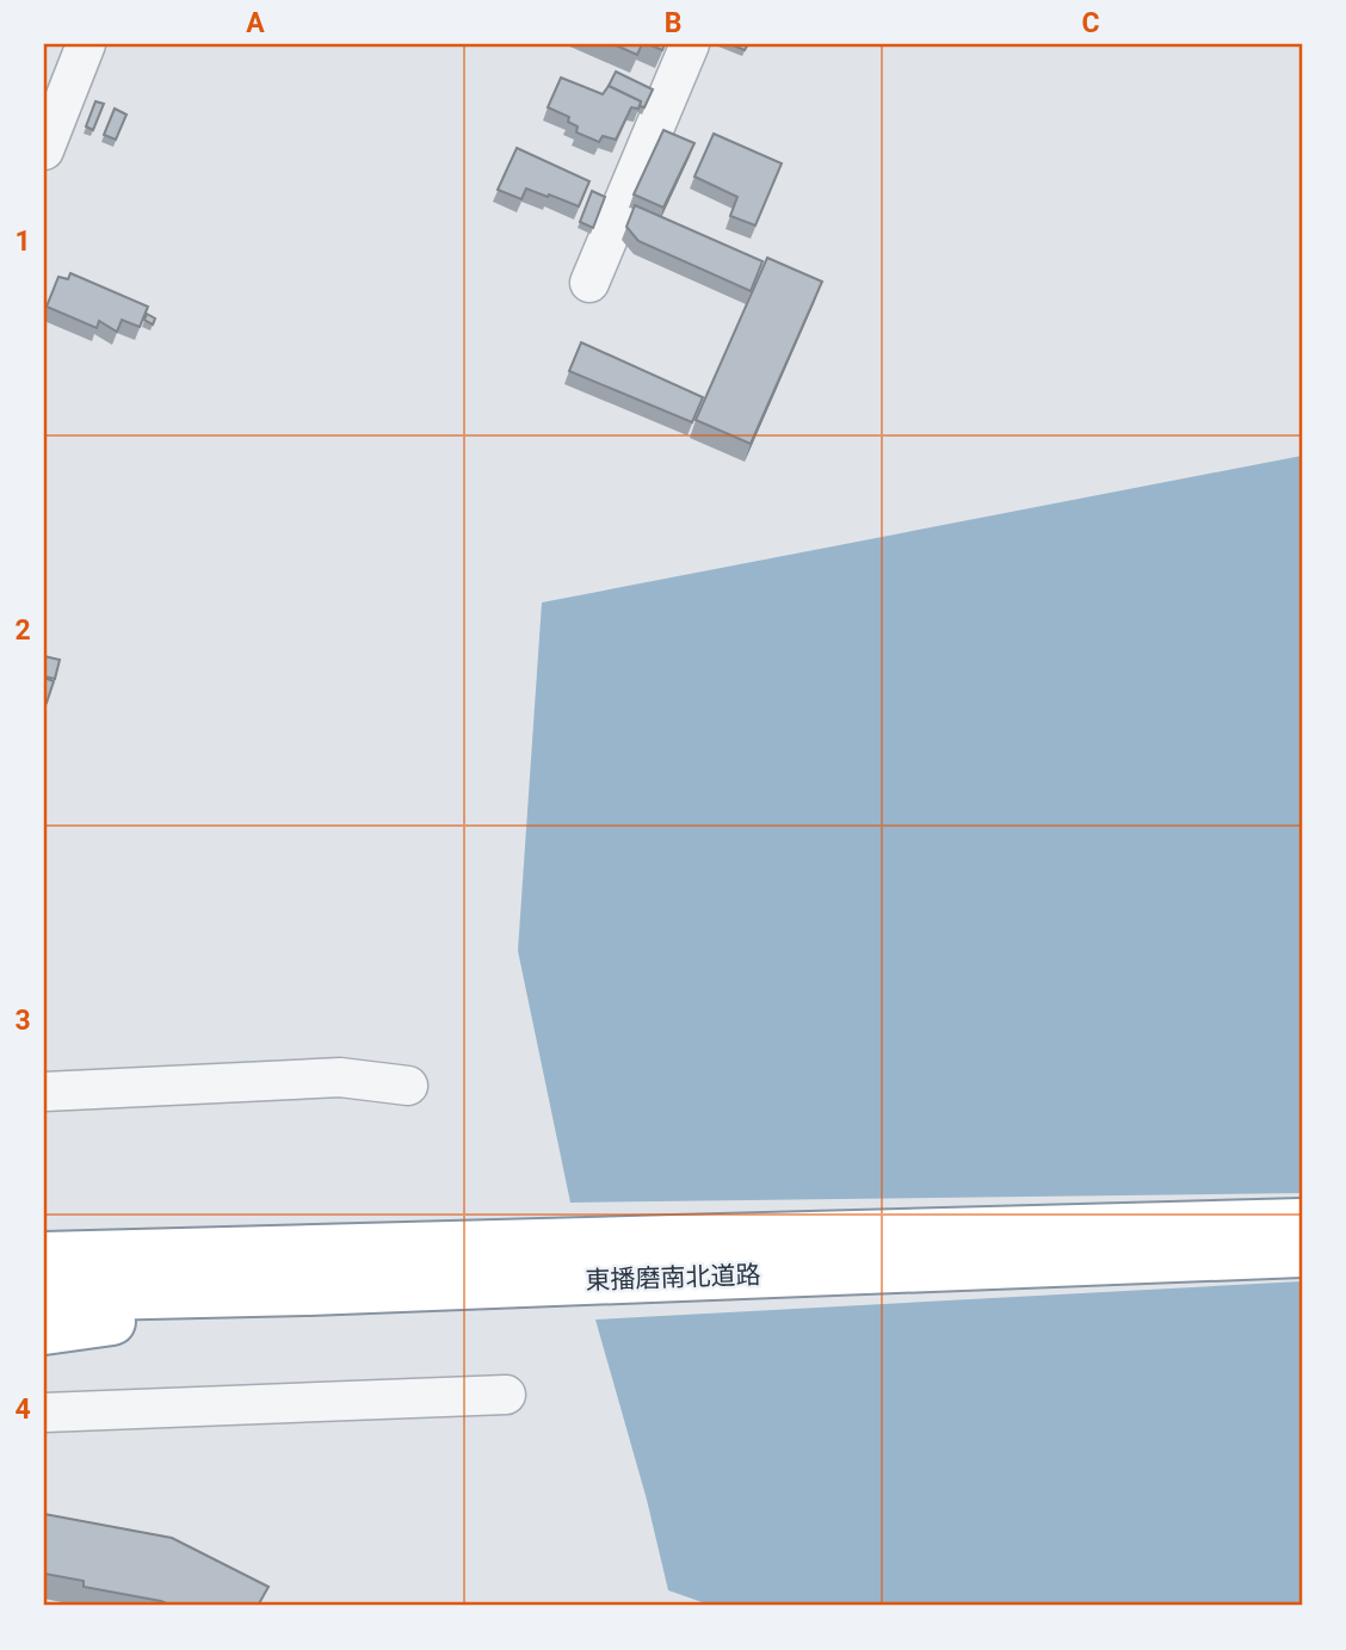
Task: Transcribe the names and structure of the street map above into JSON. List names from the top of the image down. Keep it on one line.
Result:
{"streets":{"highway":["東播磨南北道路"]},"grid":{"columns":["A","B","C"],"rows":["1","2","3","4"]}}
